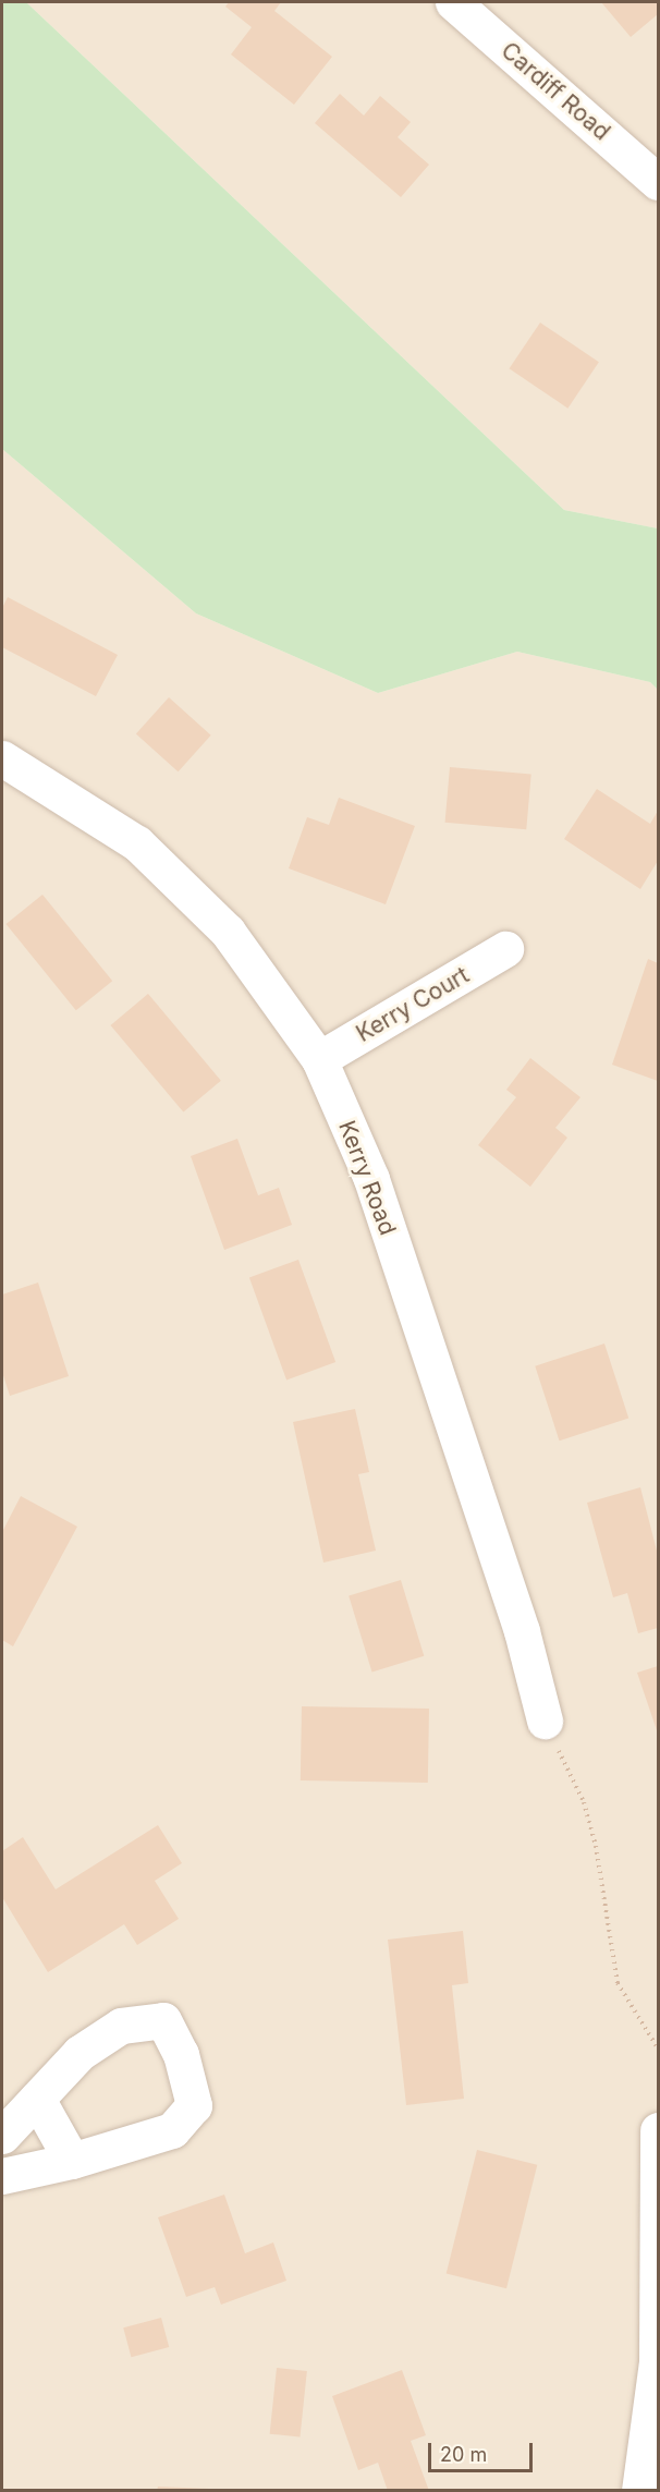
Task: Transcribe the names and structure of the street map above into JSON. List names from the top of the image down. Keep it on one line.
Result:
{"streets":{"street":["Cardiff Road","Kerry Court","Kerry Road"]},"crossings":[["Kerry Court","Kerry Road"]],"scale_bar":"20 m"}
